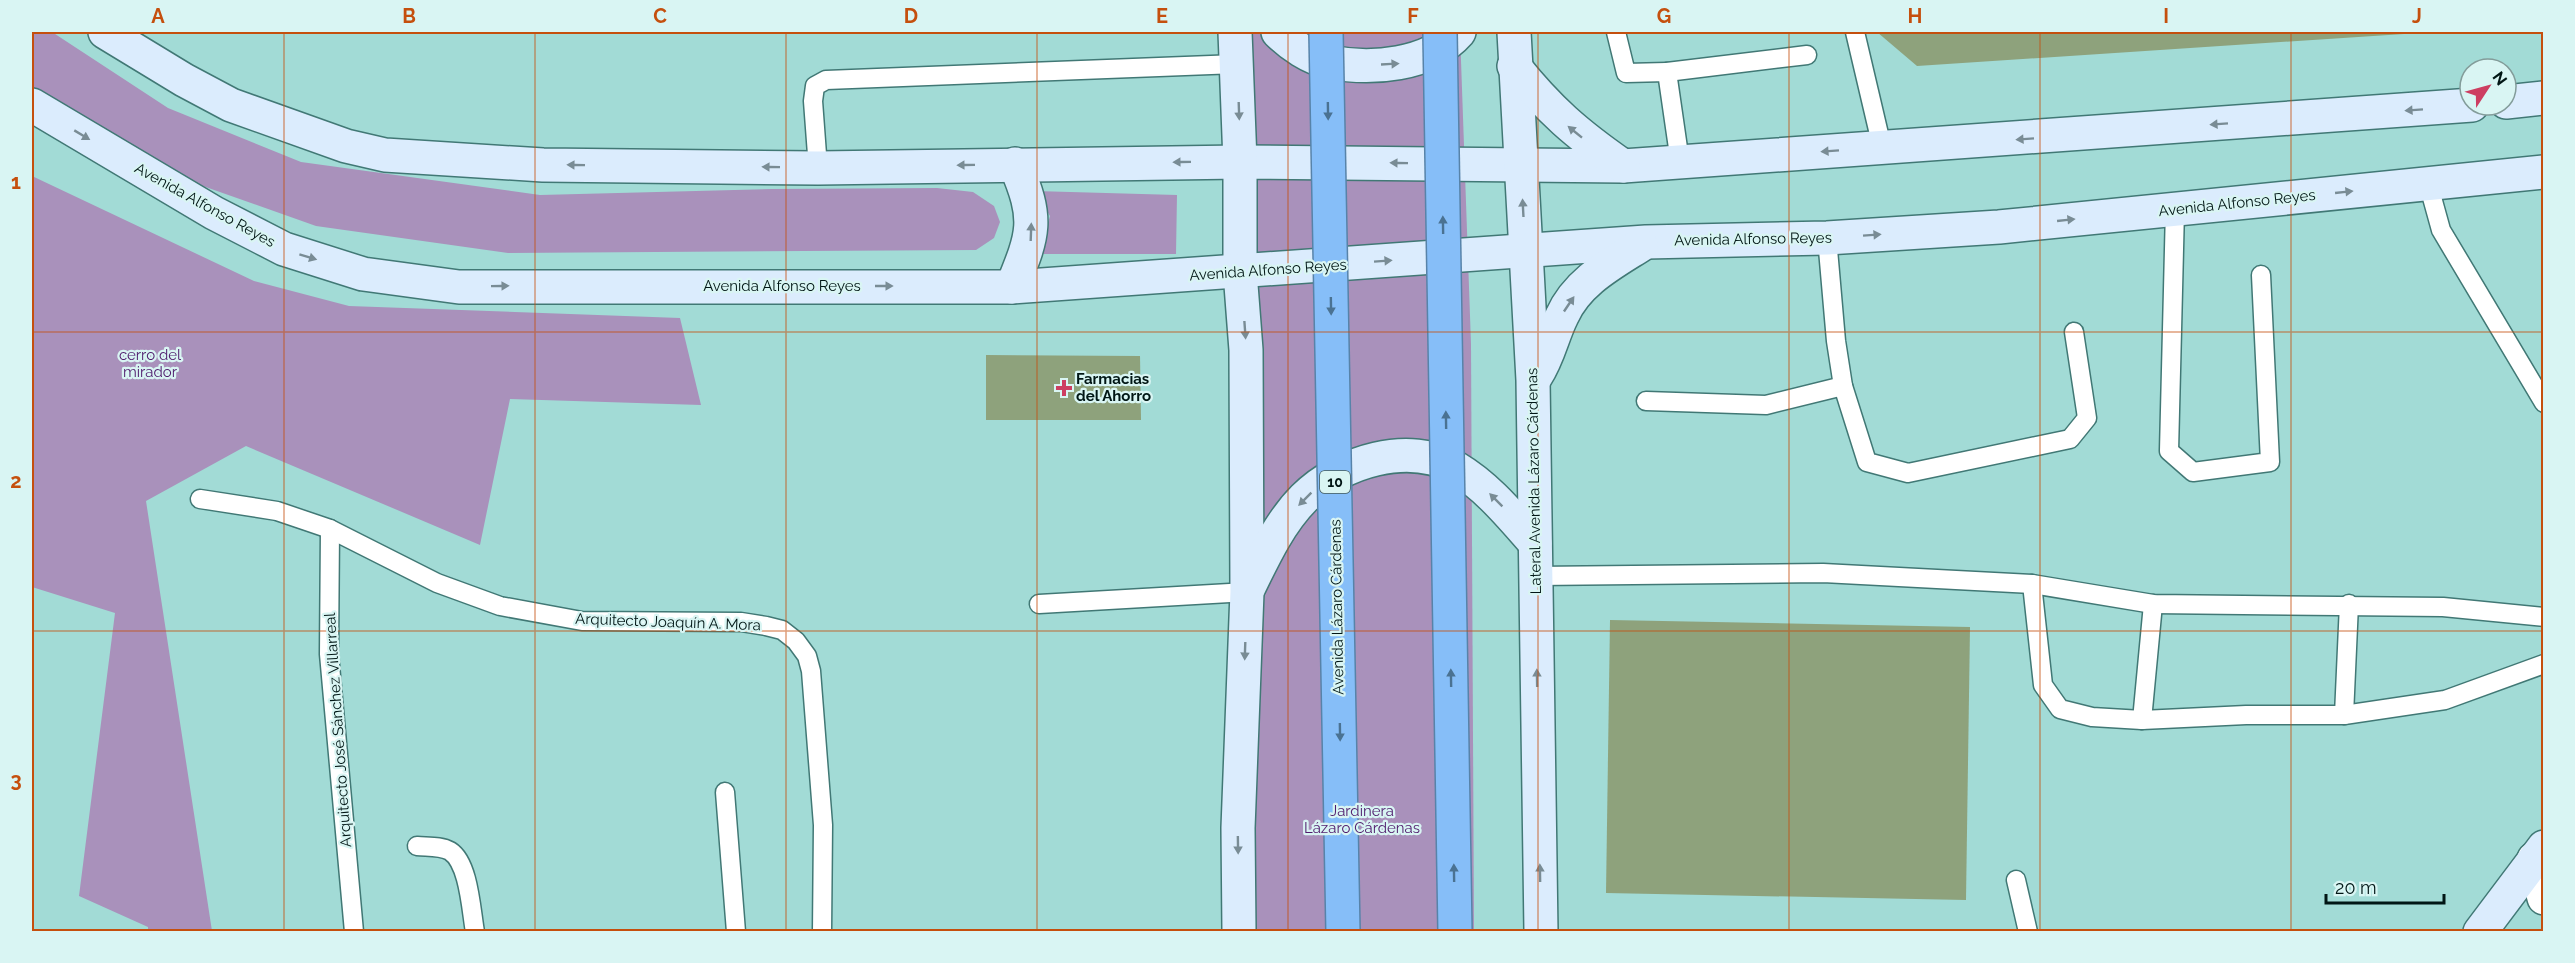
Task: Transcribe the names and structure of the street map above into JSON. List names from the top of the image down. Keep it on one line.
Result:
{"streets":{"highway":["10","Avenida Lázaro Cárdenas"],"main road":["Avenida Alfonso Reyes","Lateral Avenida Lázaro Cárdenas"],"lane":["Arquitecto Joaquín A. Mora","Arquitecto José Sánchez Villarreal"]},"crossings":[["Avenida Alfonso Reyes","Lateral Avenida Lázaro Cárdenas"],["Arquitecto Joaquín A. Mora","Arquitecto José Sánchez Villarreal"]],"parks":["cerro del mirador","Jardinera Lázaro Cárdenas"],"places":{"health":["Farmacias del Ahorro"]},"scale_bar":"20 m","north":"top right","grid":{"columns":["A","B","C","D","E","F","G","H","I","J"],"rows":["1","2","3"]}}
